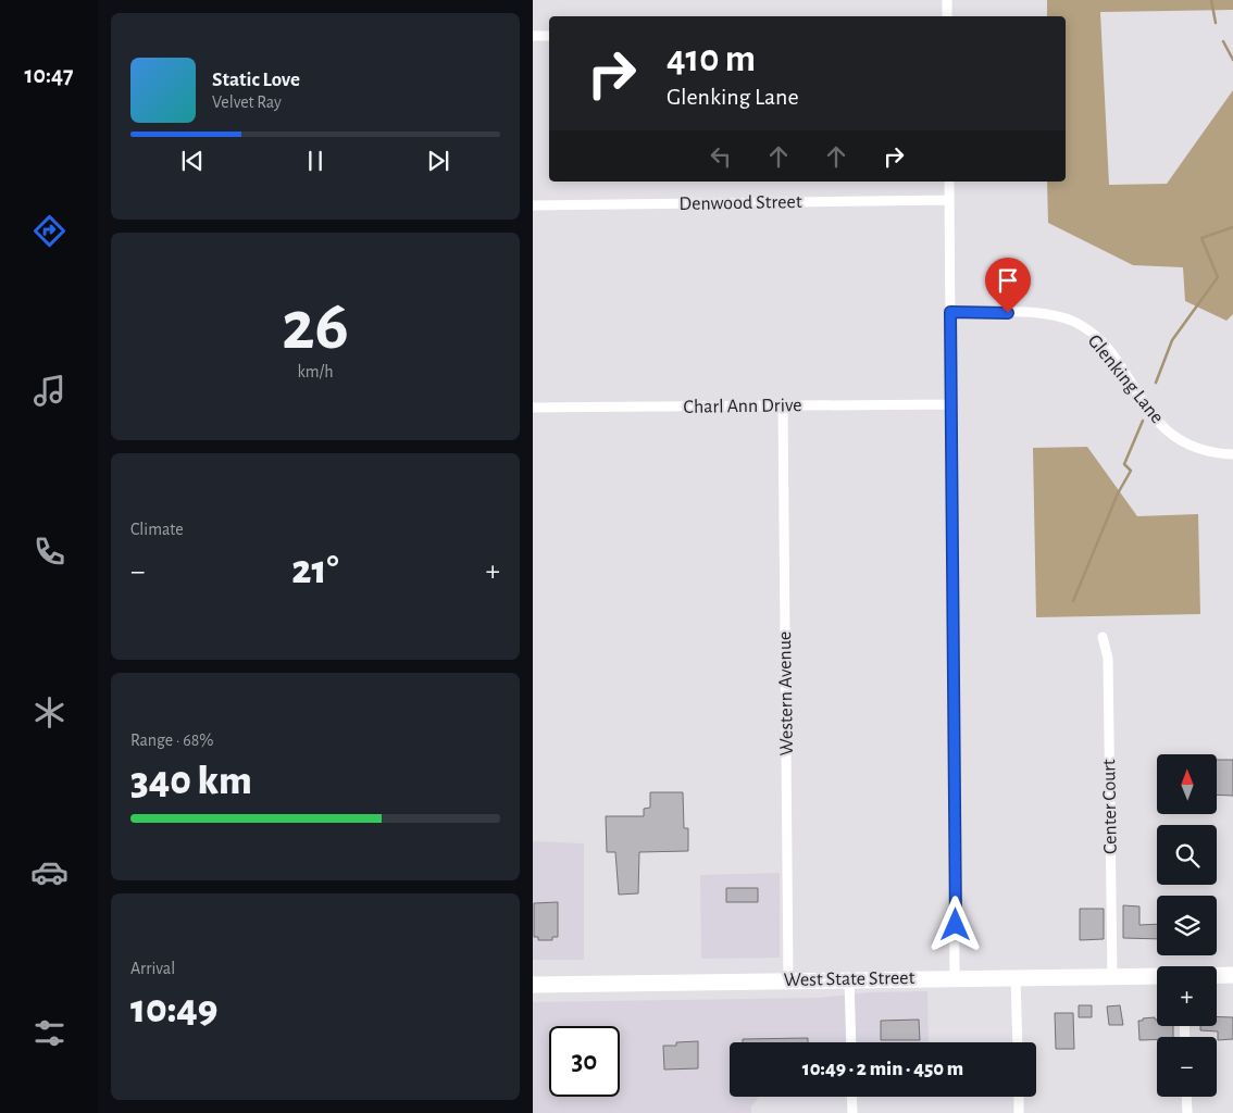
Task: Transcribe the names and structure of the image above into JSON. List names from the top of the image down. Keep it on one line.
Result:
{"streets":{"highway":["West State Street"],"street":["Denwood Street","Glenking Lane","Charl Ann Drive","Western Avenue","Center Court"]},"crossings":[["Charl Ann Drive","Western Avenue"],["Western Avenue","West State Street"],["Center Court","West State Street"]],"north":"top","page":{"tabs":"10:47","turn":["410 m","Glenking Lane"],"song":["Static Love","Velvet Ray"],"tile":[["26","km/h"],"Climate",["Range · 68%","340 km"],["Arrival","10:49"]],"heat":["−","21°","+"],"map_buttons":["+","−"],"limit":"30","trip":"10:49 · 2 min · 450 m"}}
